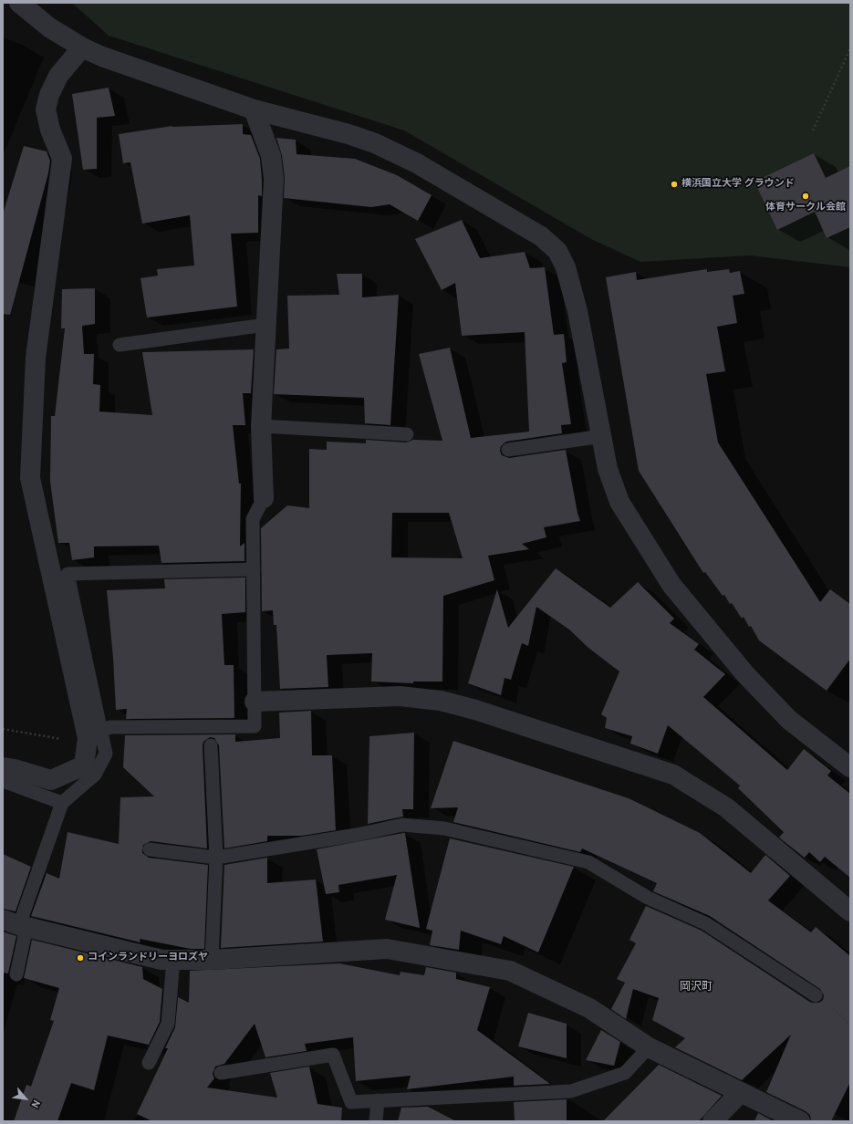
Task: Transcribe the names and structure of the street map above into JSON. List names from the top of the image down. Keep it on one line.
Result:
{"districts":["岡沢町"],"places":["横浜国立大学 グラウンド","体育サークル会館","コインランドリーヨロズヤ"],"north":"bottom right"}
